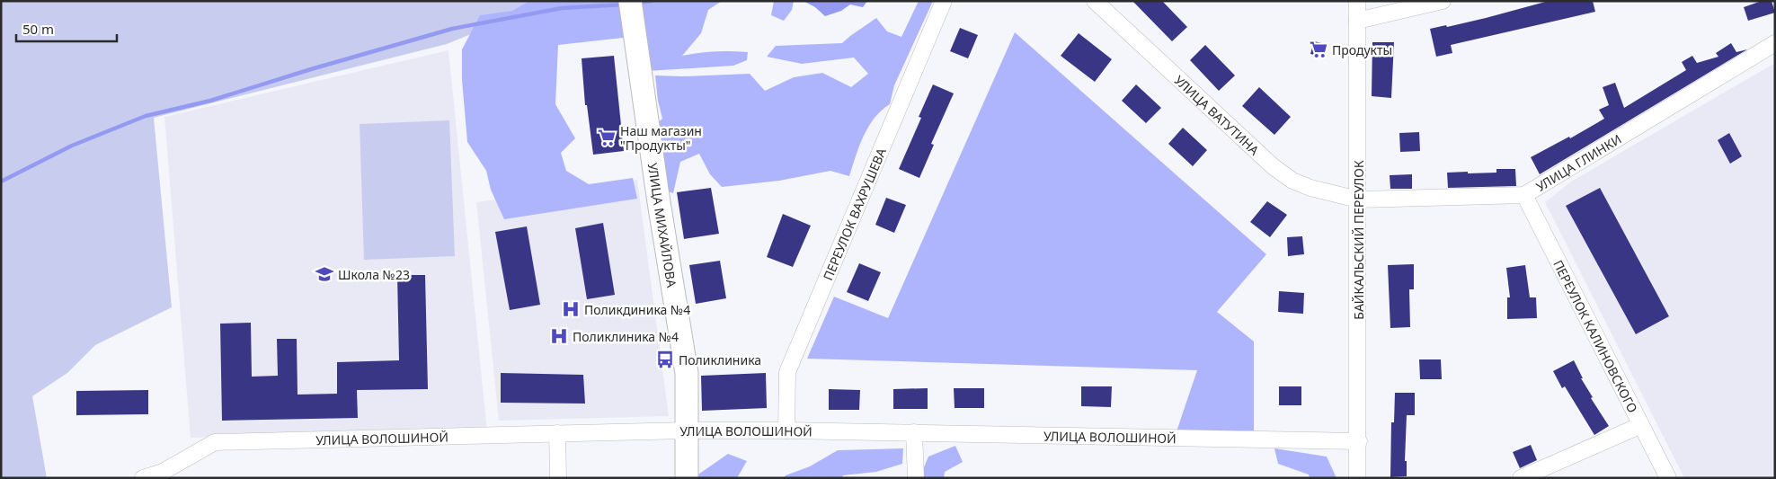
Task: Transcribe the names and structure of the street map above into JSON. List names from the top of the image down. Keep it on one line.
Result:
{"streets":{"street":["УЛИЦА ВАТУТИНА","УЛИЦА ГЛИНКИ","ПЕРЕУЛОК ВАХРУШЕВА","УЛИЦА МИХАЙЛОВА","БАЙКАЛЬСКИЙ ПЕРЕУЛОК","ПЕРЕУЛОК КАЛИНОВСКОГО","УЛИЦА ВОЛОШИНОЙ"]},"crossings":[["УЛИЦА ВАТУТИНА","УЛИЦА ГЛИНКИ"],["УЛИЦА ВАТУТИНА","БАЙКАЛЬСКИЙ ПЕРЕУЛОК"],["УЛИЦА ГЛИНКИ","БАЙКАЛЬСКИЙ ПЕРЕУЛОК"],["УЛИЦА ГЛИНКИ","ПЕРЕУЛОК КАЛИНОВСКОГО"],["ПЕРЕУЛОК ВАХРУШЕВА","УЛИЦА ВОЛОШИНОЙ"],["УЛИЦА МИХАЙЛОВА","УЛИЦА ВОЛОШИНОЙ"],["БАЙКАЛЬСКИЙ ПЕРЕУЛОК","УЛИЦА ВОЛОШИНОЙ"]],"places":{"supermarket":["Продукты","Наш магазин \"Продукты\""],"school or university":["Школа №23"],"hospital":["Поликдиника №4","Поликлиника №4"],"bus stop":["Поликлиника"]},"scale_bar":"50 m"}
